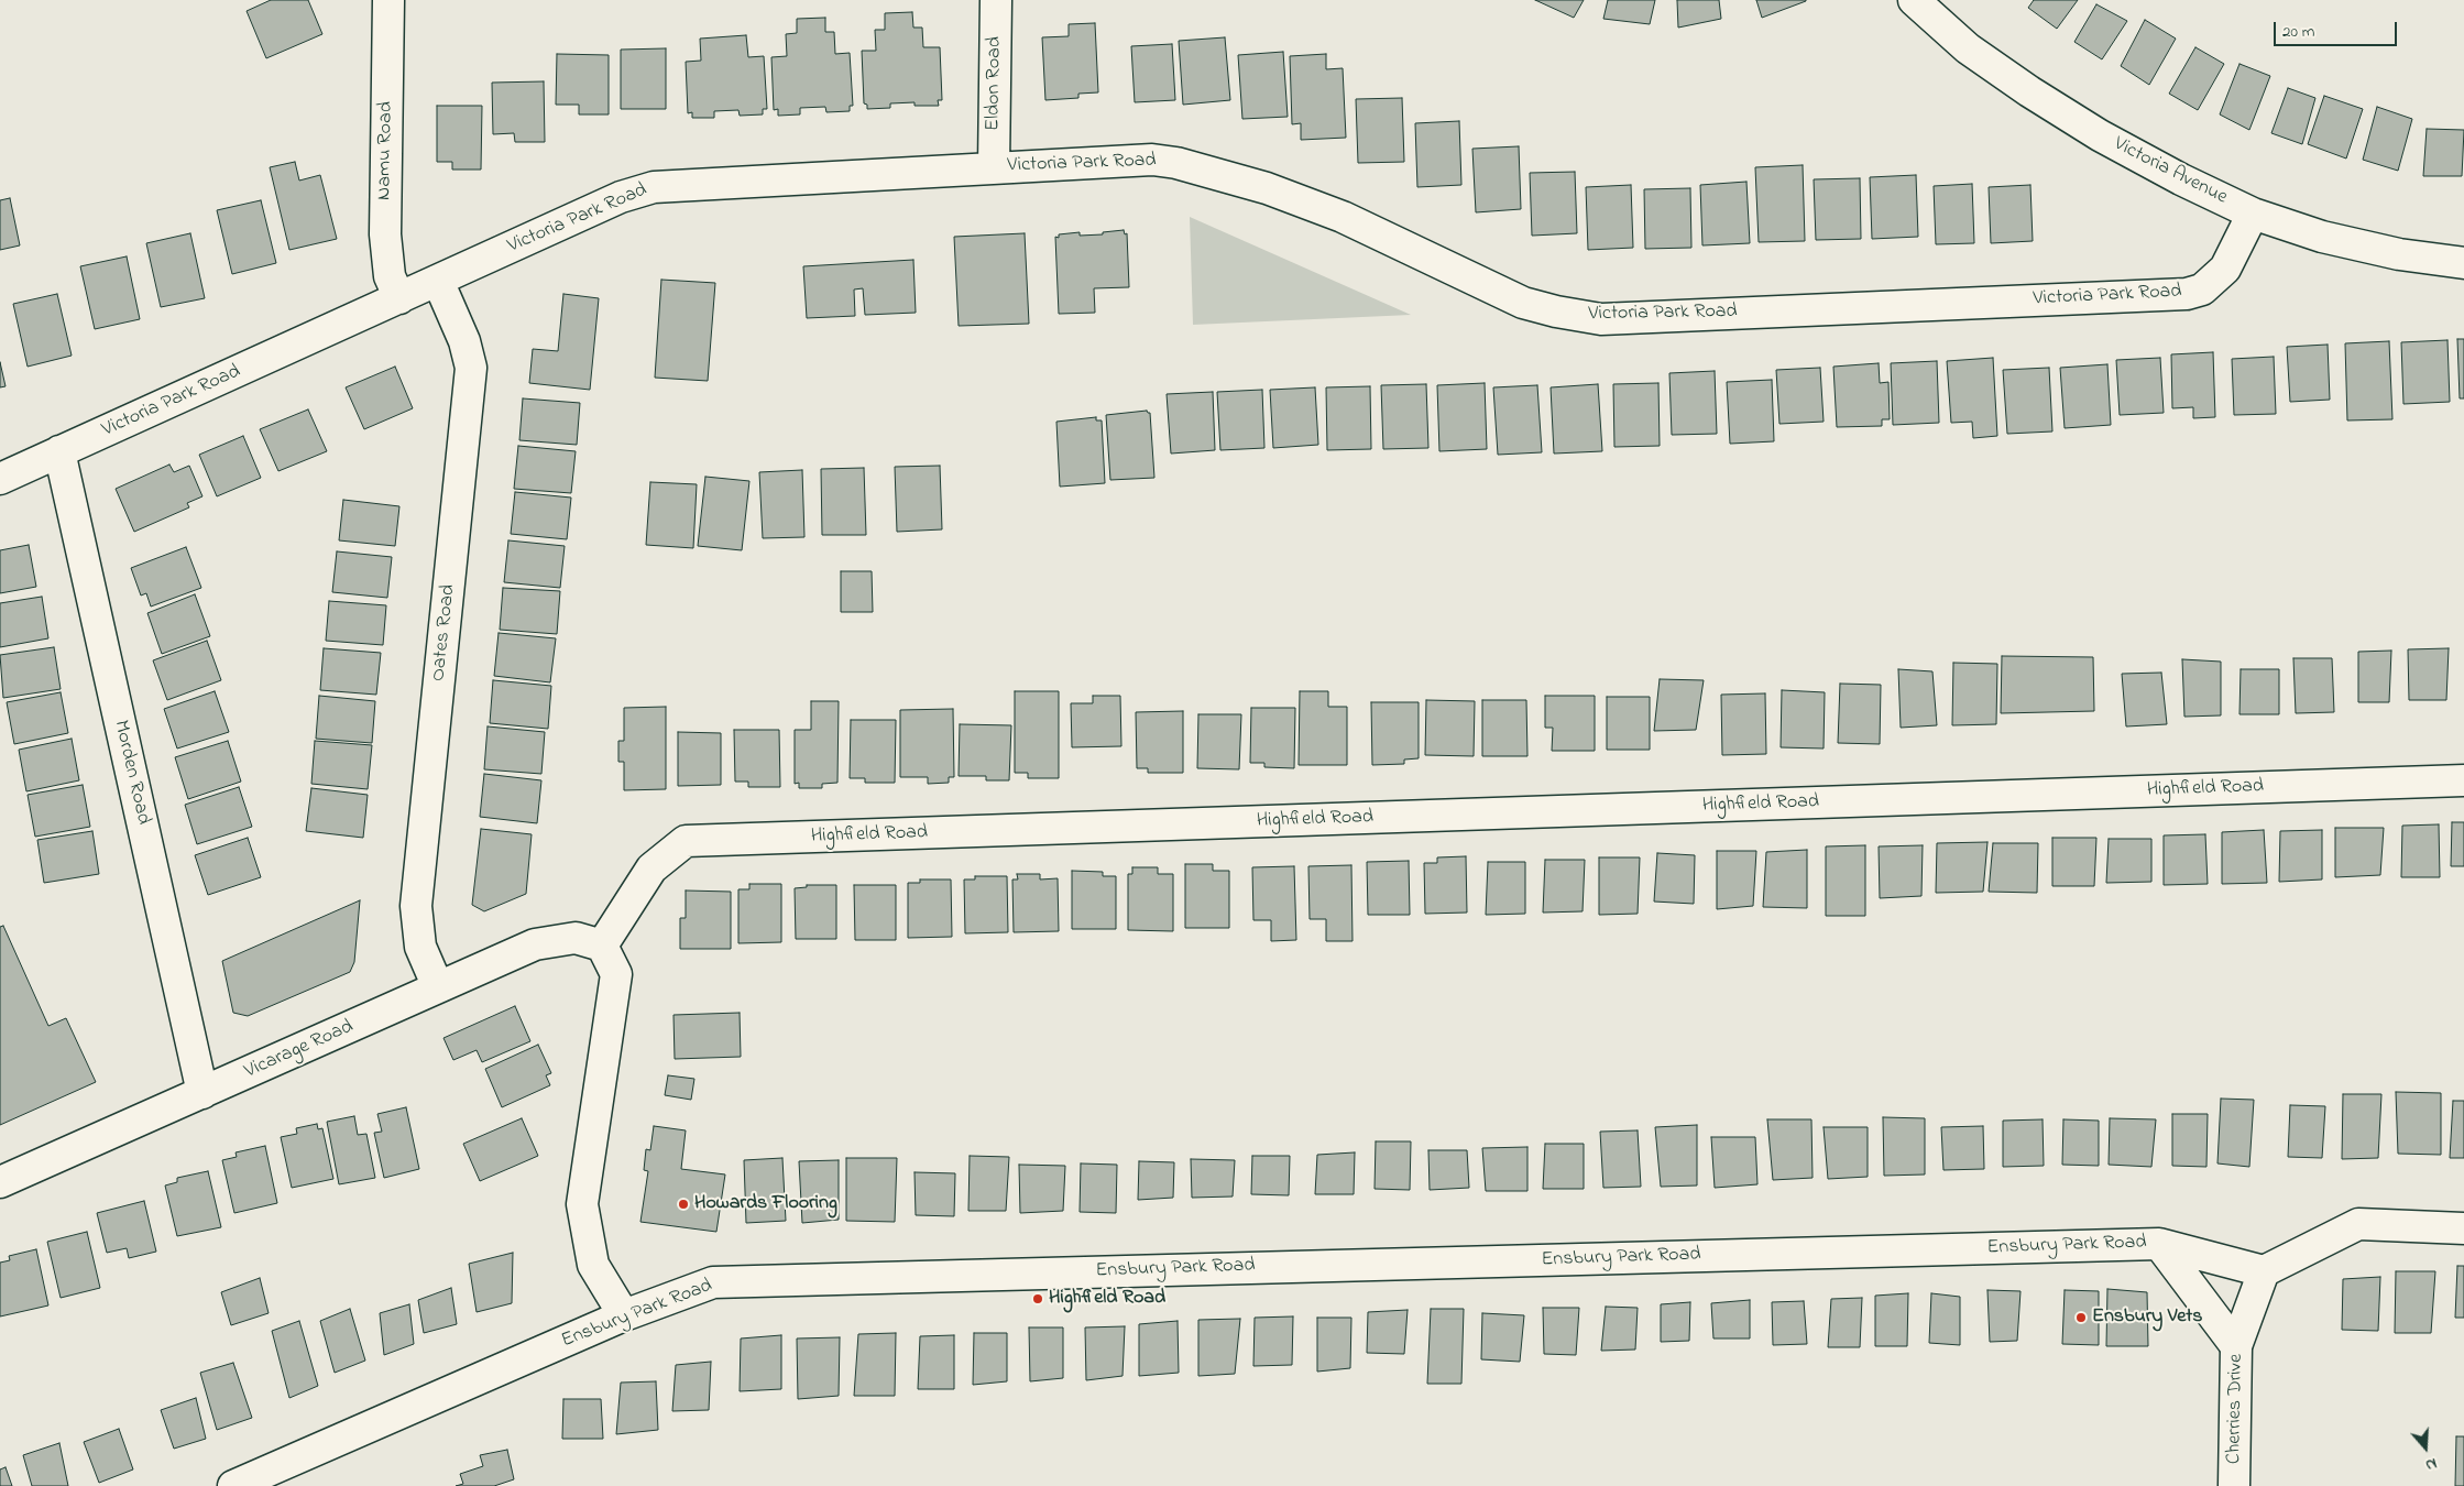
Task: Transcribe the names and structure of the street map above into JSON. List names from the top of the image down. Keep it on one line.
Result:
{"streets":{"street":["Eldon Road","Namu Road","Victoria Park Road","Victoria Avenue","Oates Road","Morden Road","Highfield Road","Vicarage Road","Ensbury Park Road","Cherries Drive"]},"crossings":[["Eldon Road","Victoria Park Road"],["Namu Road","Victoria Park Road"],["Victoria Park Road","Victoria Avenue"],["Victoria Park Road","Oates Road"],["Victoria Park Road","Morden Road"],["Oates Road","Vicarage Road"],["Morden Road","Vicarage Road"],["Highfield Road","Vicarage Road"],["Ensbury Park Road","Cherries Drive"]],"places":["Howards Flooring","Highfield Road","Ensbury Vets"],"scale_bar":"20 m","north":"bottom"}
